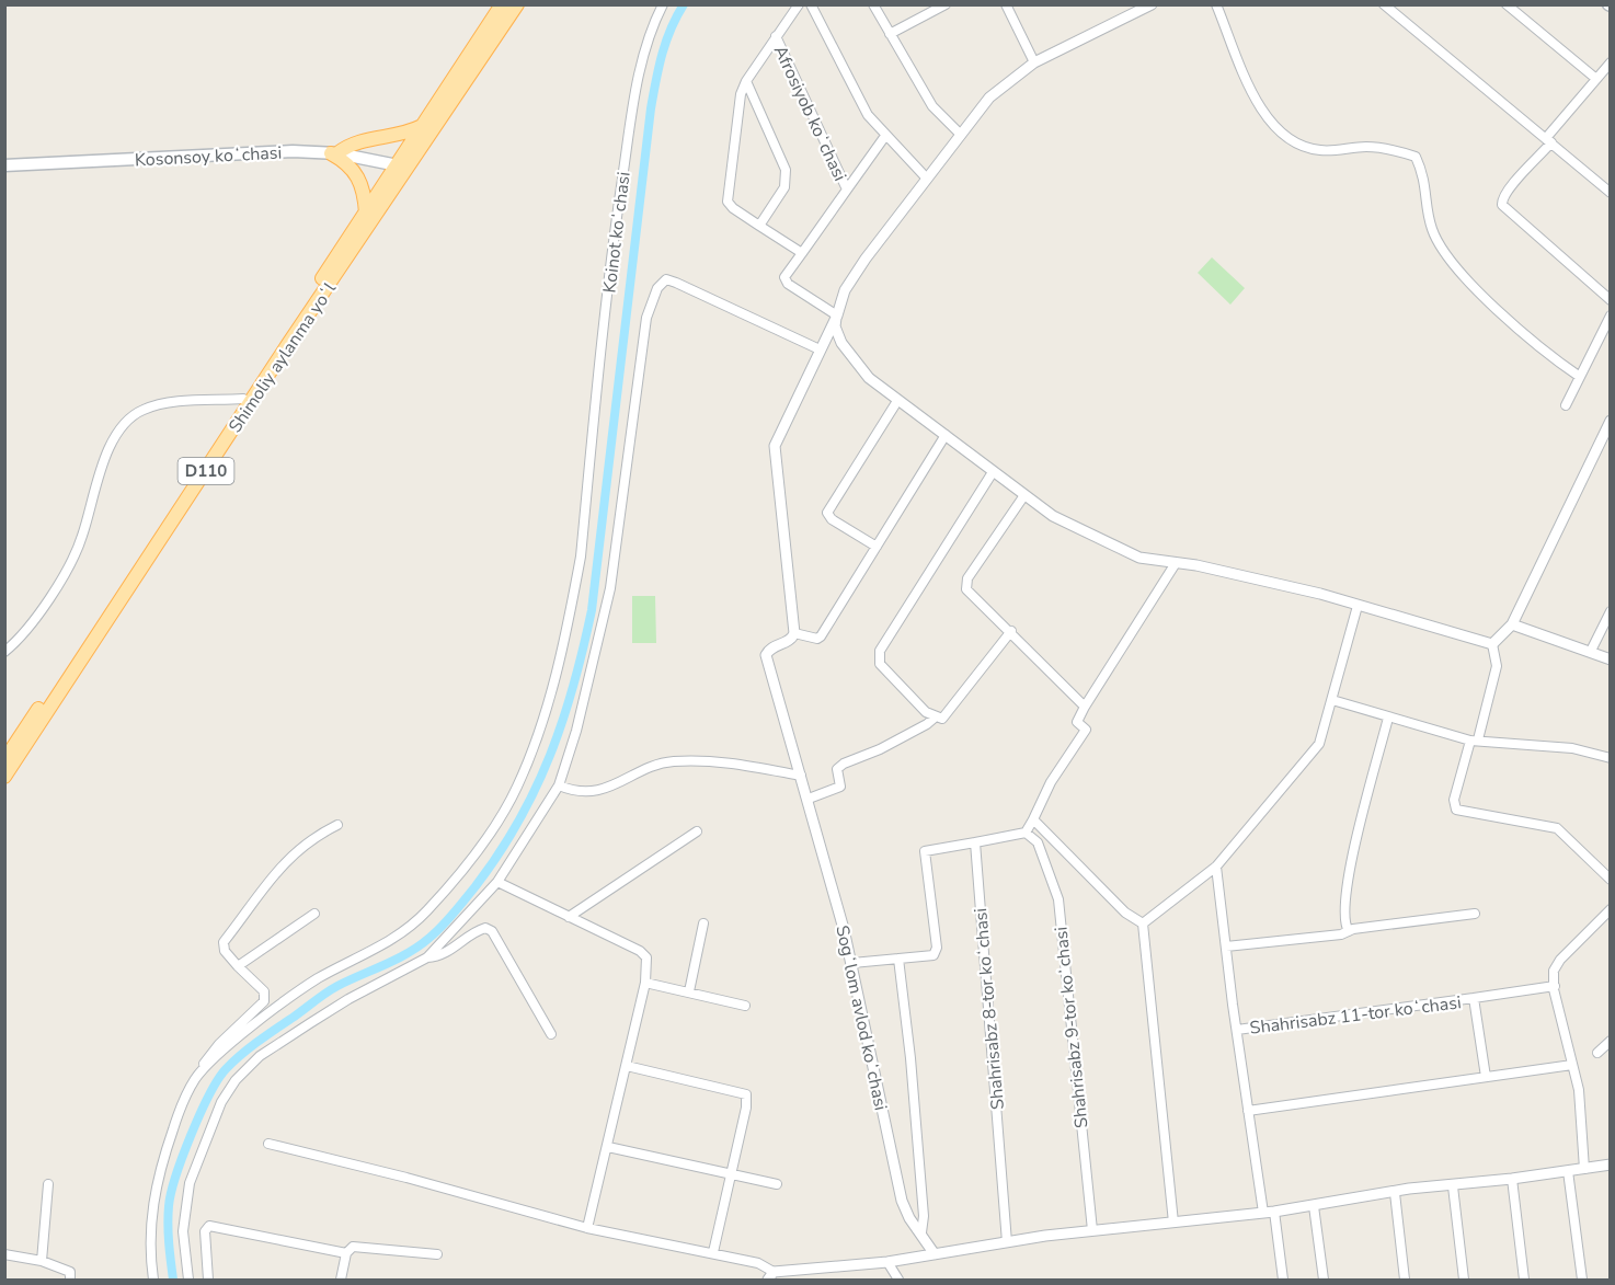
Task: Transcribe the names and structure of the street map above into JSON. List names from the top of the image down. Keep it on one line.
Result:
{"streets":{"main road":["Kosonsoy koʻchasi","Shimoliy aylanma yoʻl","D110"],"street":["Afrosiyob koʻchasi","Koinot koʻchasi","Shahrisabz 8-tor koʻchasi","Shahrisabz 11-tor koʻchasi","Sogʻlom avlod koʻchasi","Shahrisabz 9-tor koʻchasi"]},"crossings":[["Kosonsoy koʻchasi","Shimoliy aylanma yoʻl"]]}
